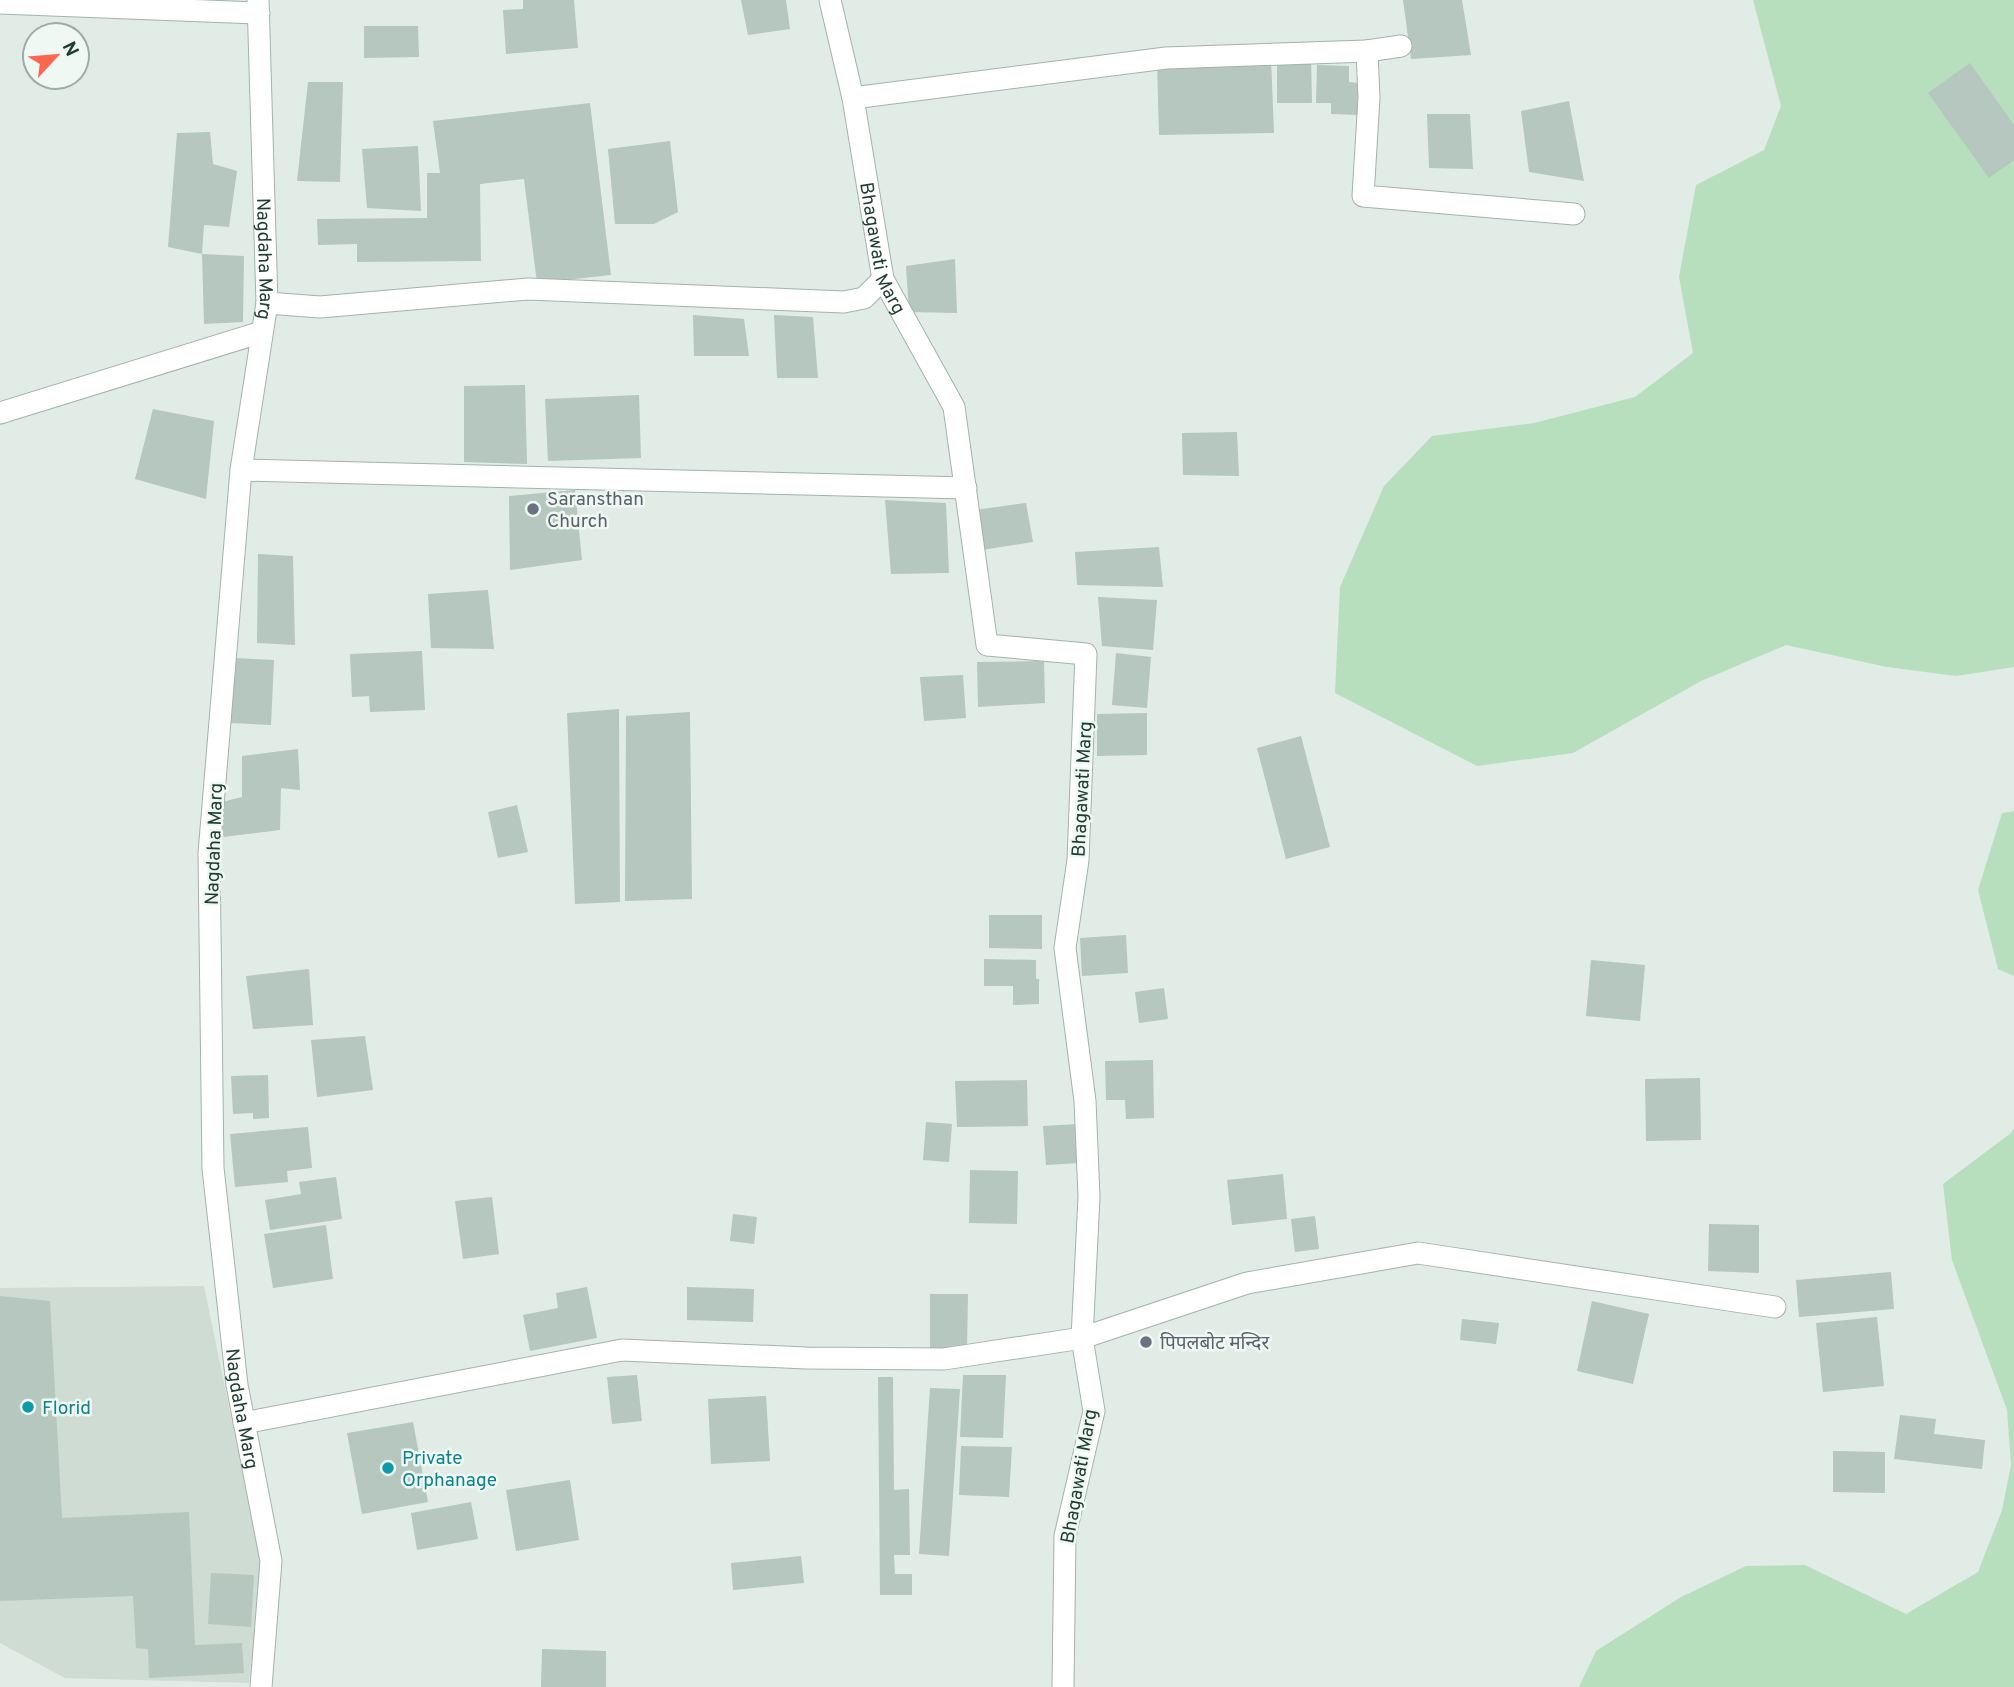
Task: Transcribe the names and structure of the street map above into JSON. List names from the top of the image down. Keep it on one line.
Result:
{"streets":{"street":["Bhagawati Marg","Nagdaha Marg"]},"places":["Saransthan Church","पिपलबोट मन्दिर","Florid","Private Orphanage"],"north":"top right"}
